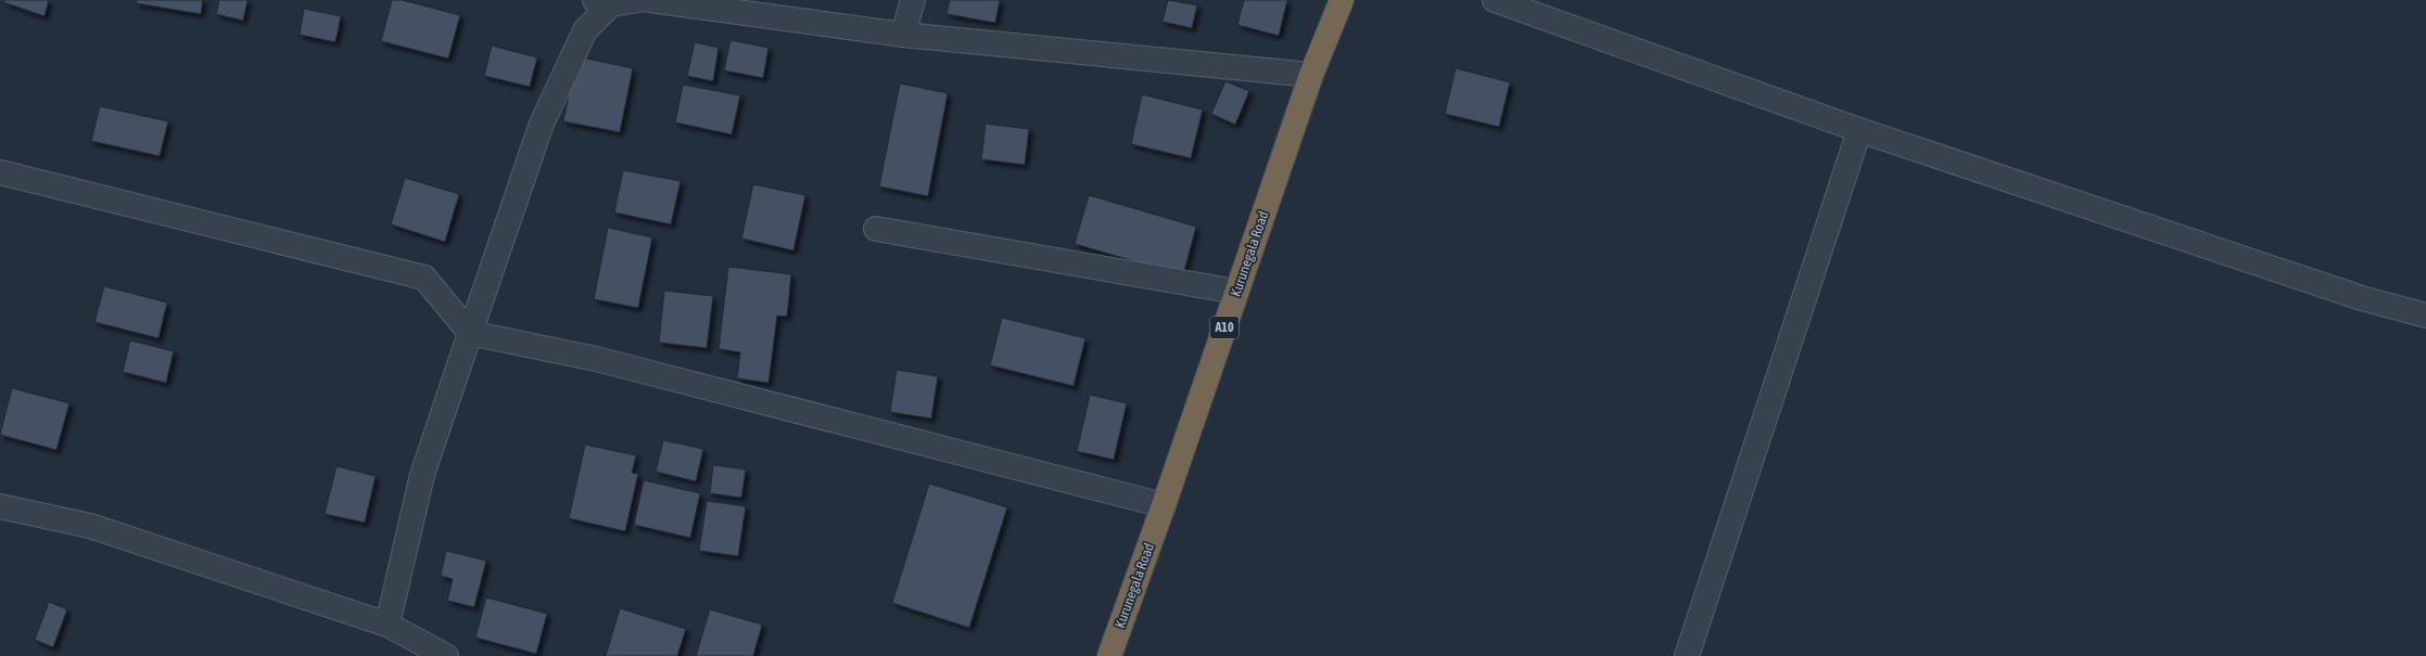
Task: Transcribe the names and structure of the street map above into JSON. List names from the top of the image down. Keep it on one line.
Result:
{"streets":{"highway":["Kurunegala Road","A10"]}}
